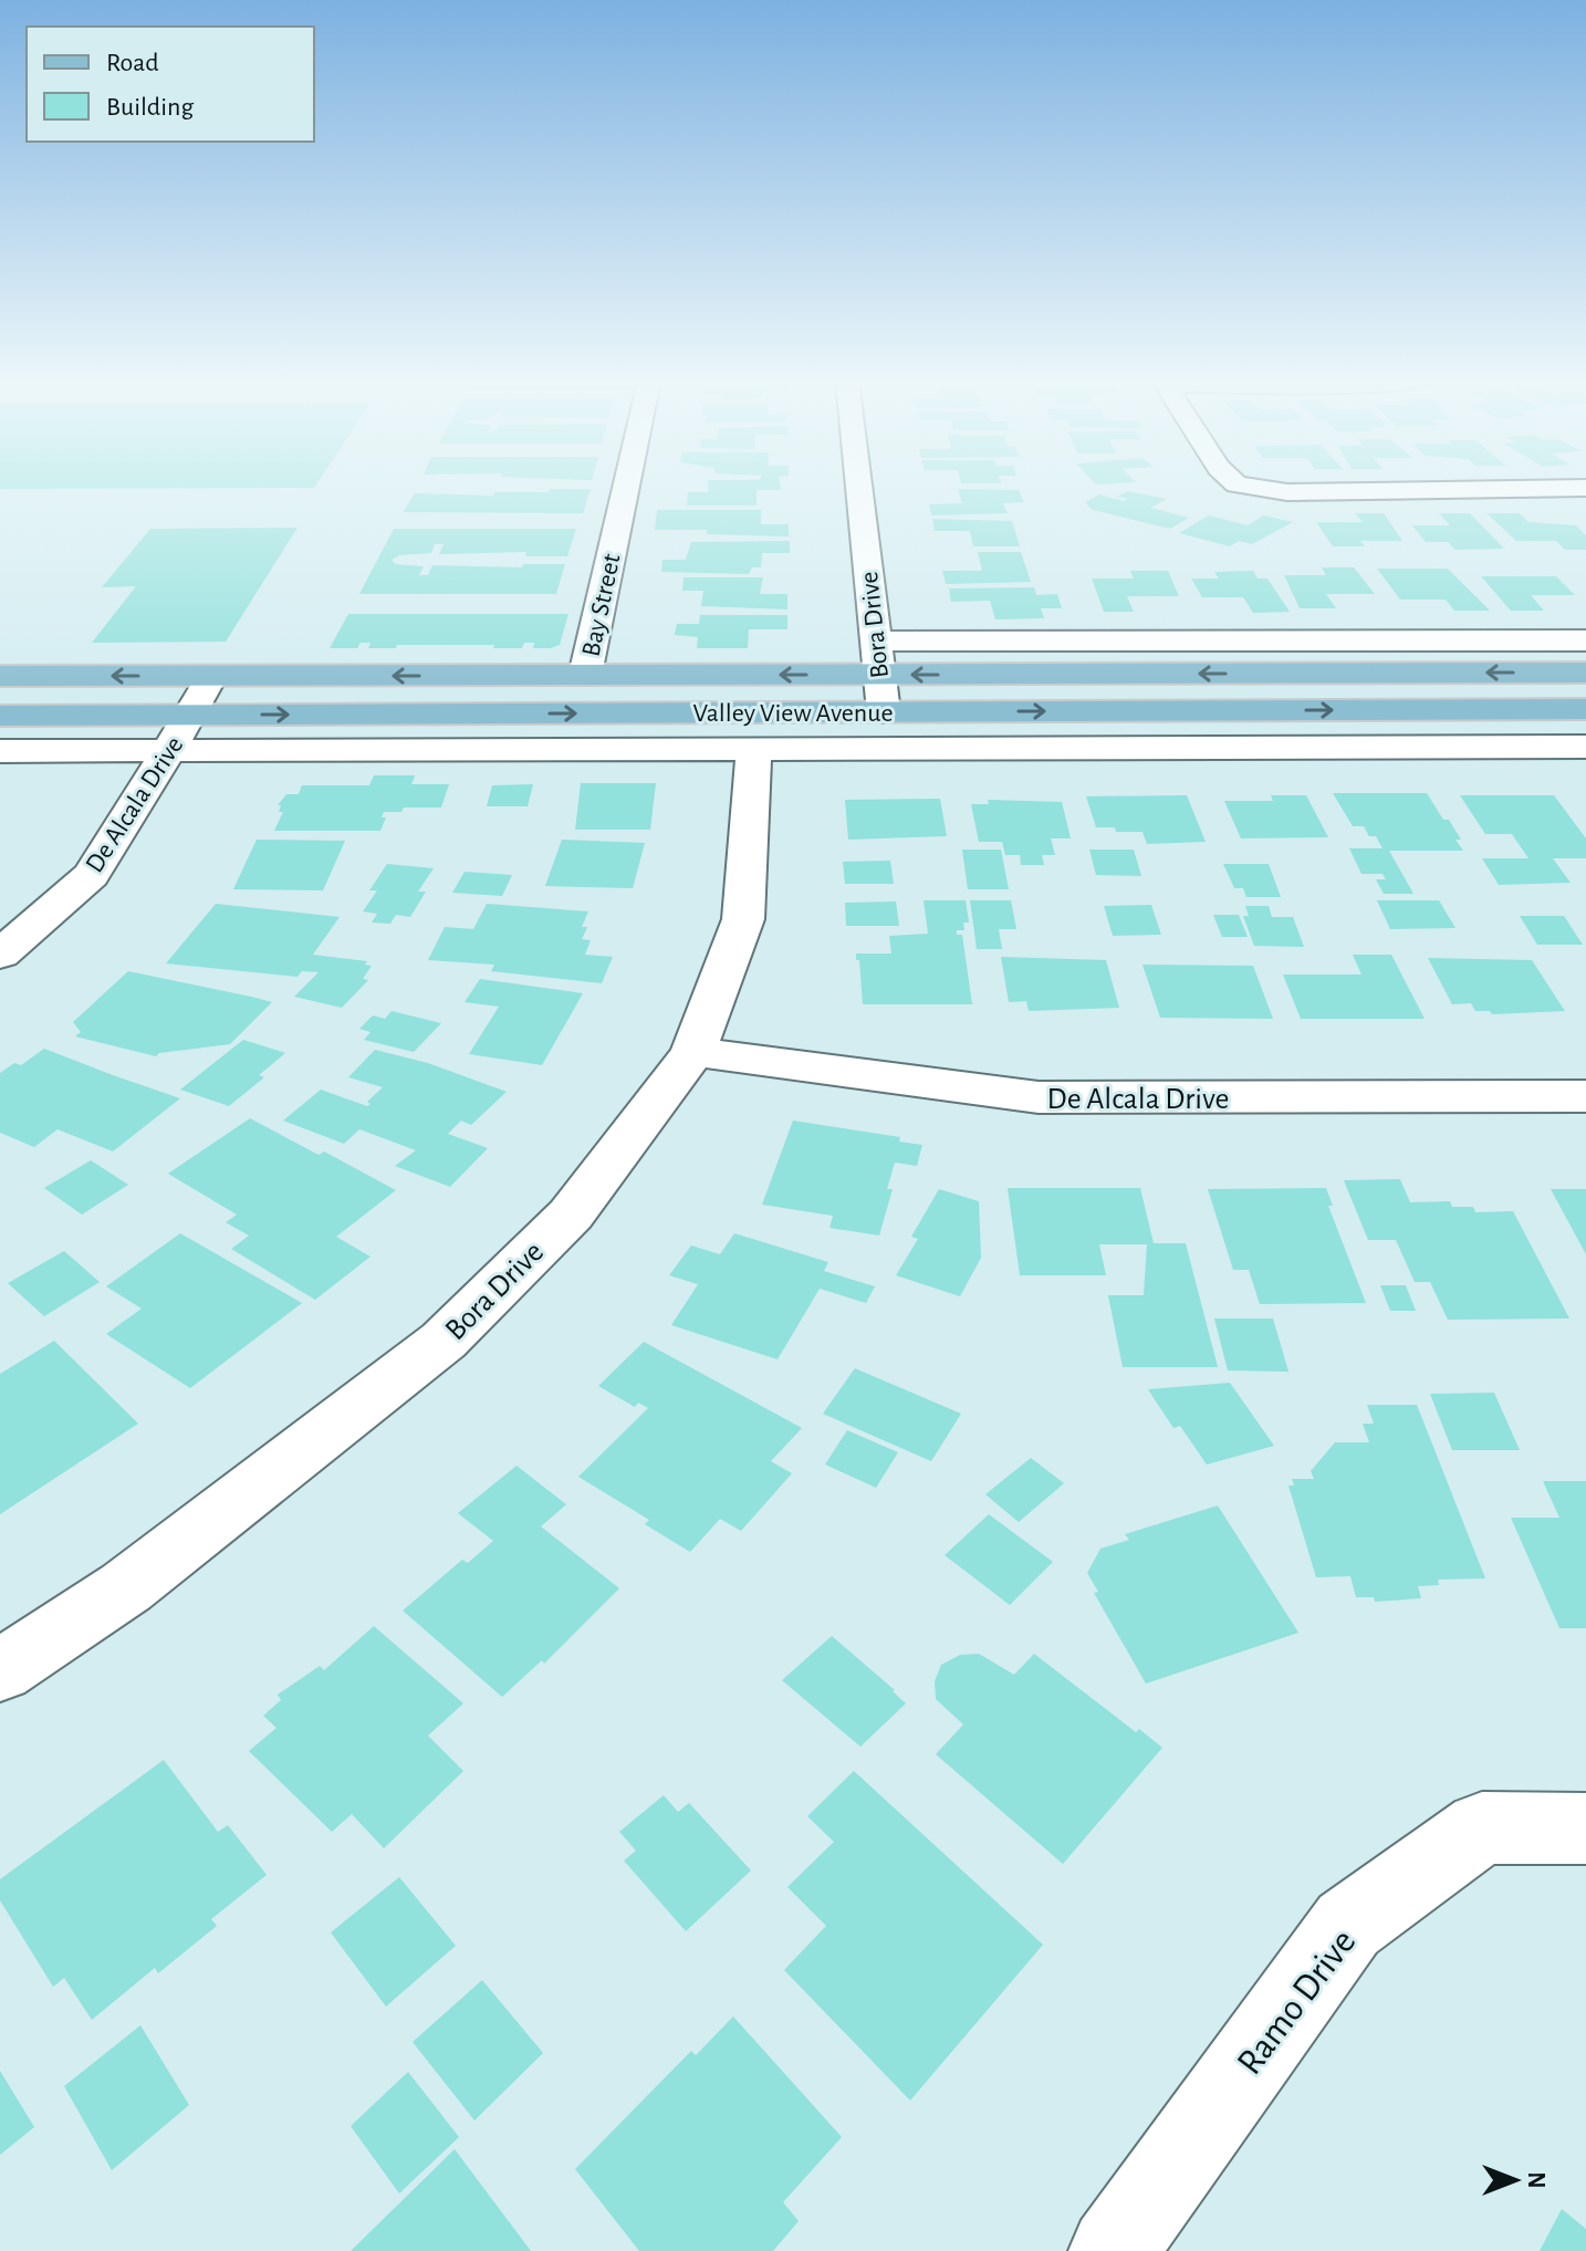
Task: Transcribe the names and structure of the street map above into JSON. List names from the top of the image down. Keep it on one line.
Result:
{"streets":{"main road":["Valley View Avenue"],"street":["Bay Street","Bora Drive","De Alcala Drive","Ramo Drive"]},"crossings":[["Bay Street","Valley View Avenue"],["Bora Drive","Valley View Avenue"],["Bora Drive","De Alcala Drive"],["Valley View Avenue","De Alcala Drive"]],"legend":["Road","Building"],"north":"right"}
